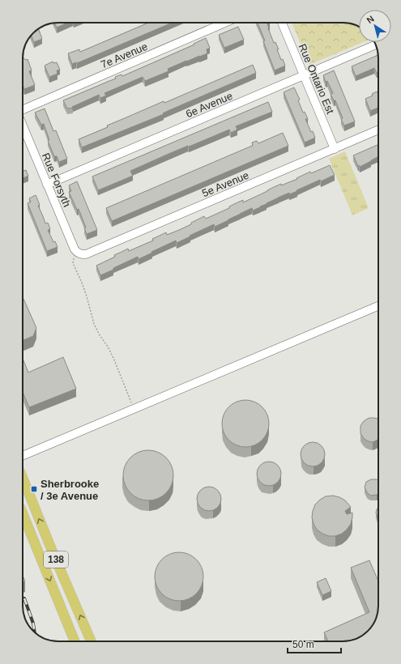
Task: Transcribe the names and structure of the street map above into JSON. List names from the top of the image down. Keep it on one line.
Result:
{"streets":{"main road":["138"],"street":["7e Avenue","Rue Ontario Est","6e Avenue","Rue Forsyth","5e Avenue"]},"crossings":[["Rue Ontario Est","6e Avenue"],["Rue Ontario Est","5e Avenue"],["6e Avenue","Rue Forsyth"],["Rue Forsyth","5e Avenue"]],"places":{"transit":["Sherbrooke / 3e Avenue"]},"scale_bar":"50 m","north":"top left"}
